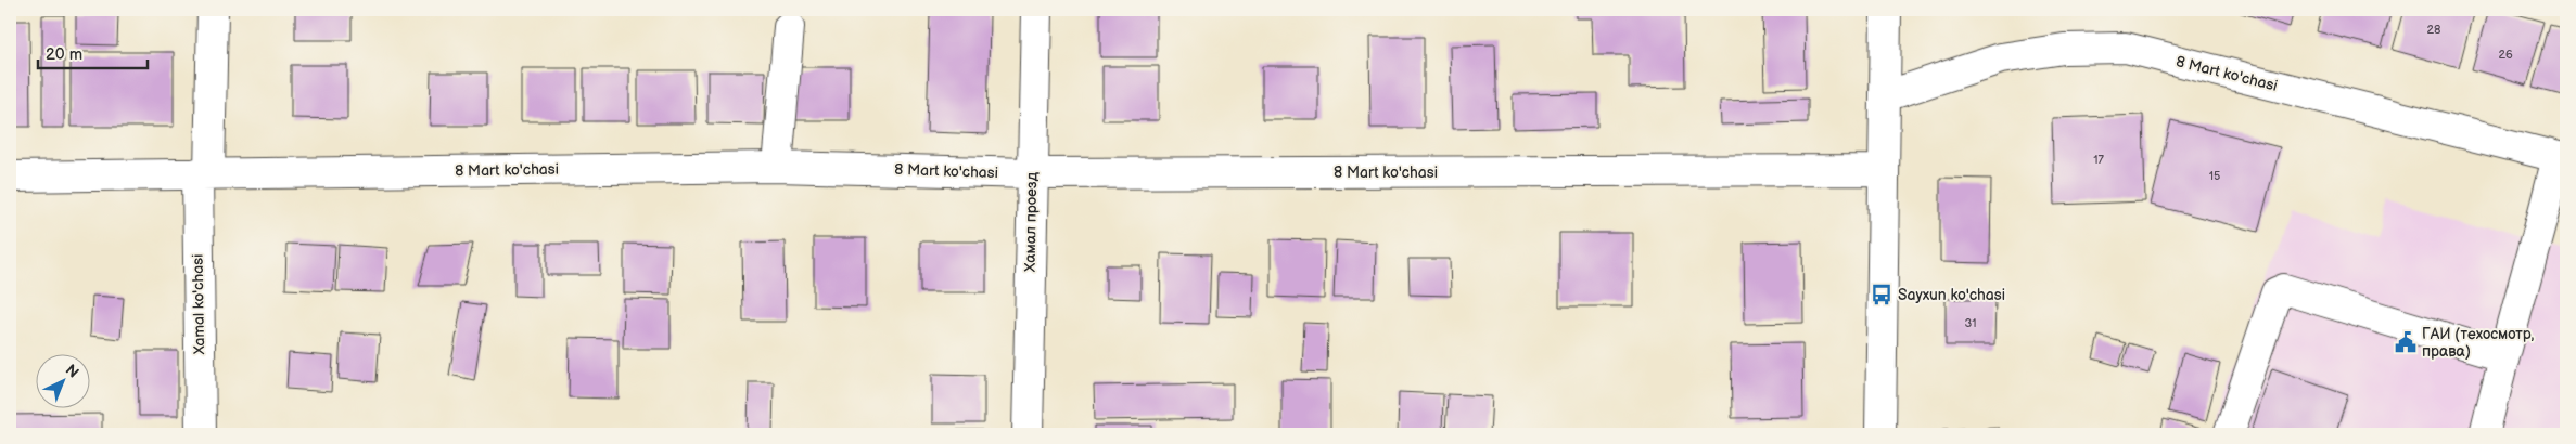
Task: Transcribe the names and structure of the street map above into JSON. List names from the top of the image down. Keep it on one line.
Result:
{"streets":{"street":["8 Mart ko'chasi","Хамал проезд","Xamal ko'chasi"]},"crossings":[["8 Mart ko'chasi","Хамал проезд"],["8 Mart ko'chasi","Xamal ko'chasi"]],"places":{"bus stop":["Sayxun ko'chasi"],"public building":["ГАИ (техосмотр, права)"]},"house_numbers":["28","26","17","15","31"],"scale_bar":"20 m","north":"top right"}
